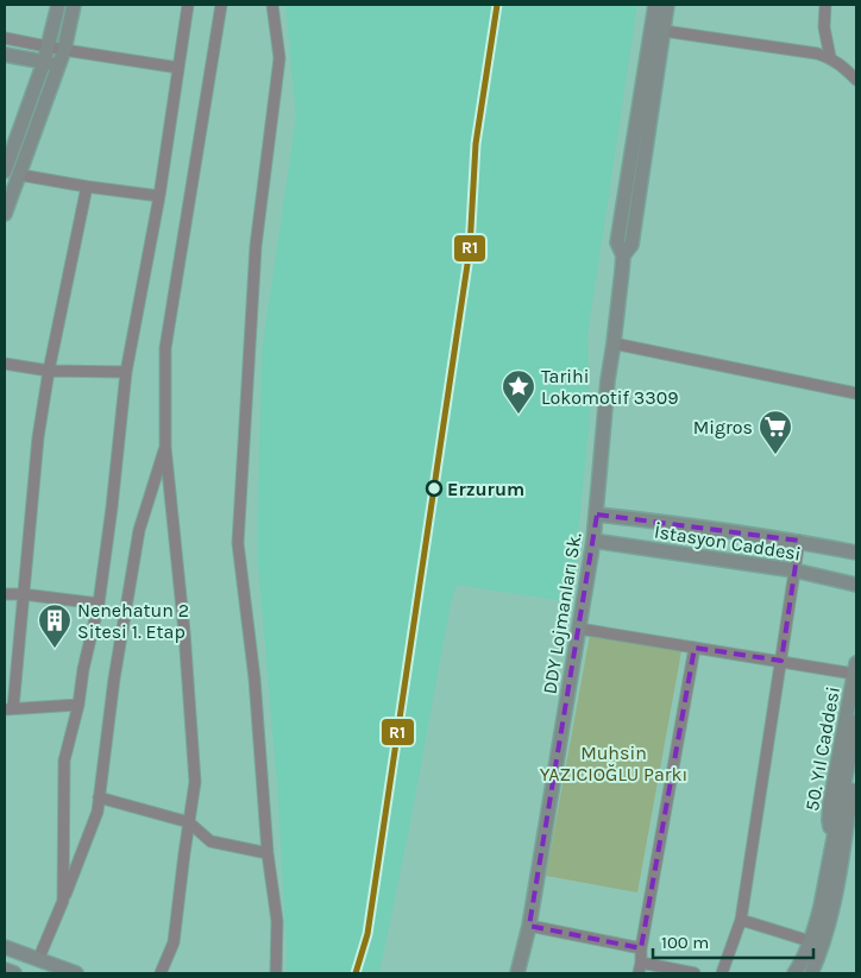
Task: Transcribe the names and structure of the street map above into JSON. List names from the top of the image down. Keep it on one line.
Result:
{"streets":{"street":["İstasyon Caddesi","DDY Lojmanları Sk.","50. Yıl Caddesi"]},"crossings":[["İstasyon Caddesi","DDY Lojmanları Sk."]],"parks":["Muhsin YAZICIOĞLU Parkı"],"places":{"place":["Tarihi Lokomotif 3309"],"supermarket":["Migros"],"other":["Erzurum"],"building":["Nenehatun 2 Sitesi 1. Etap"]},"lines":["transit line R1"],"scale_bar":"100 m"}
